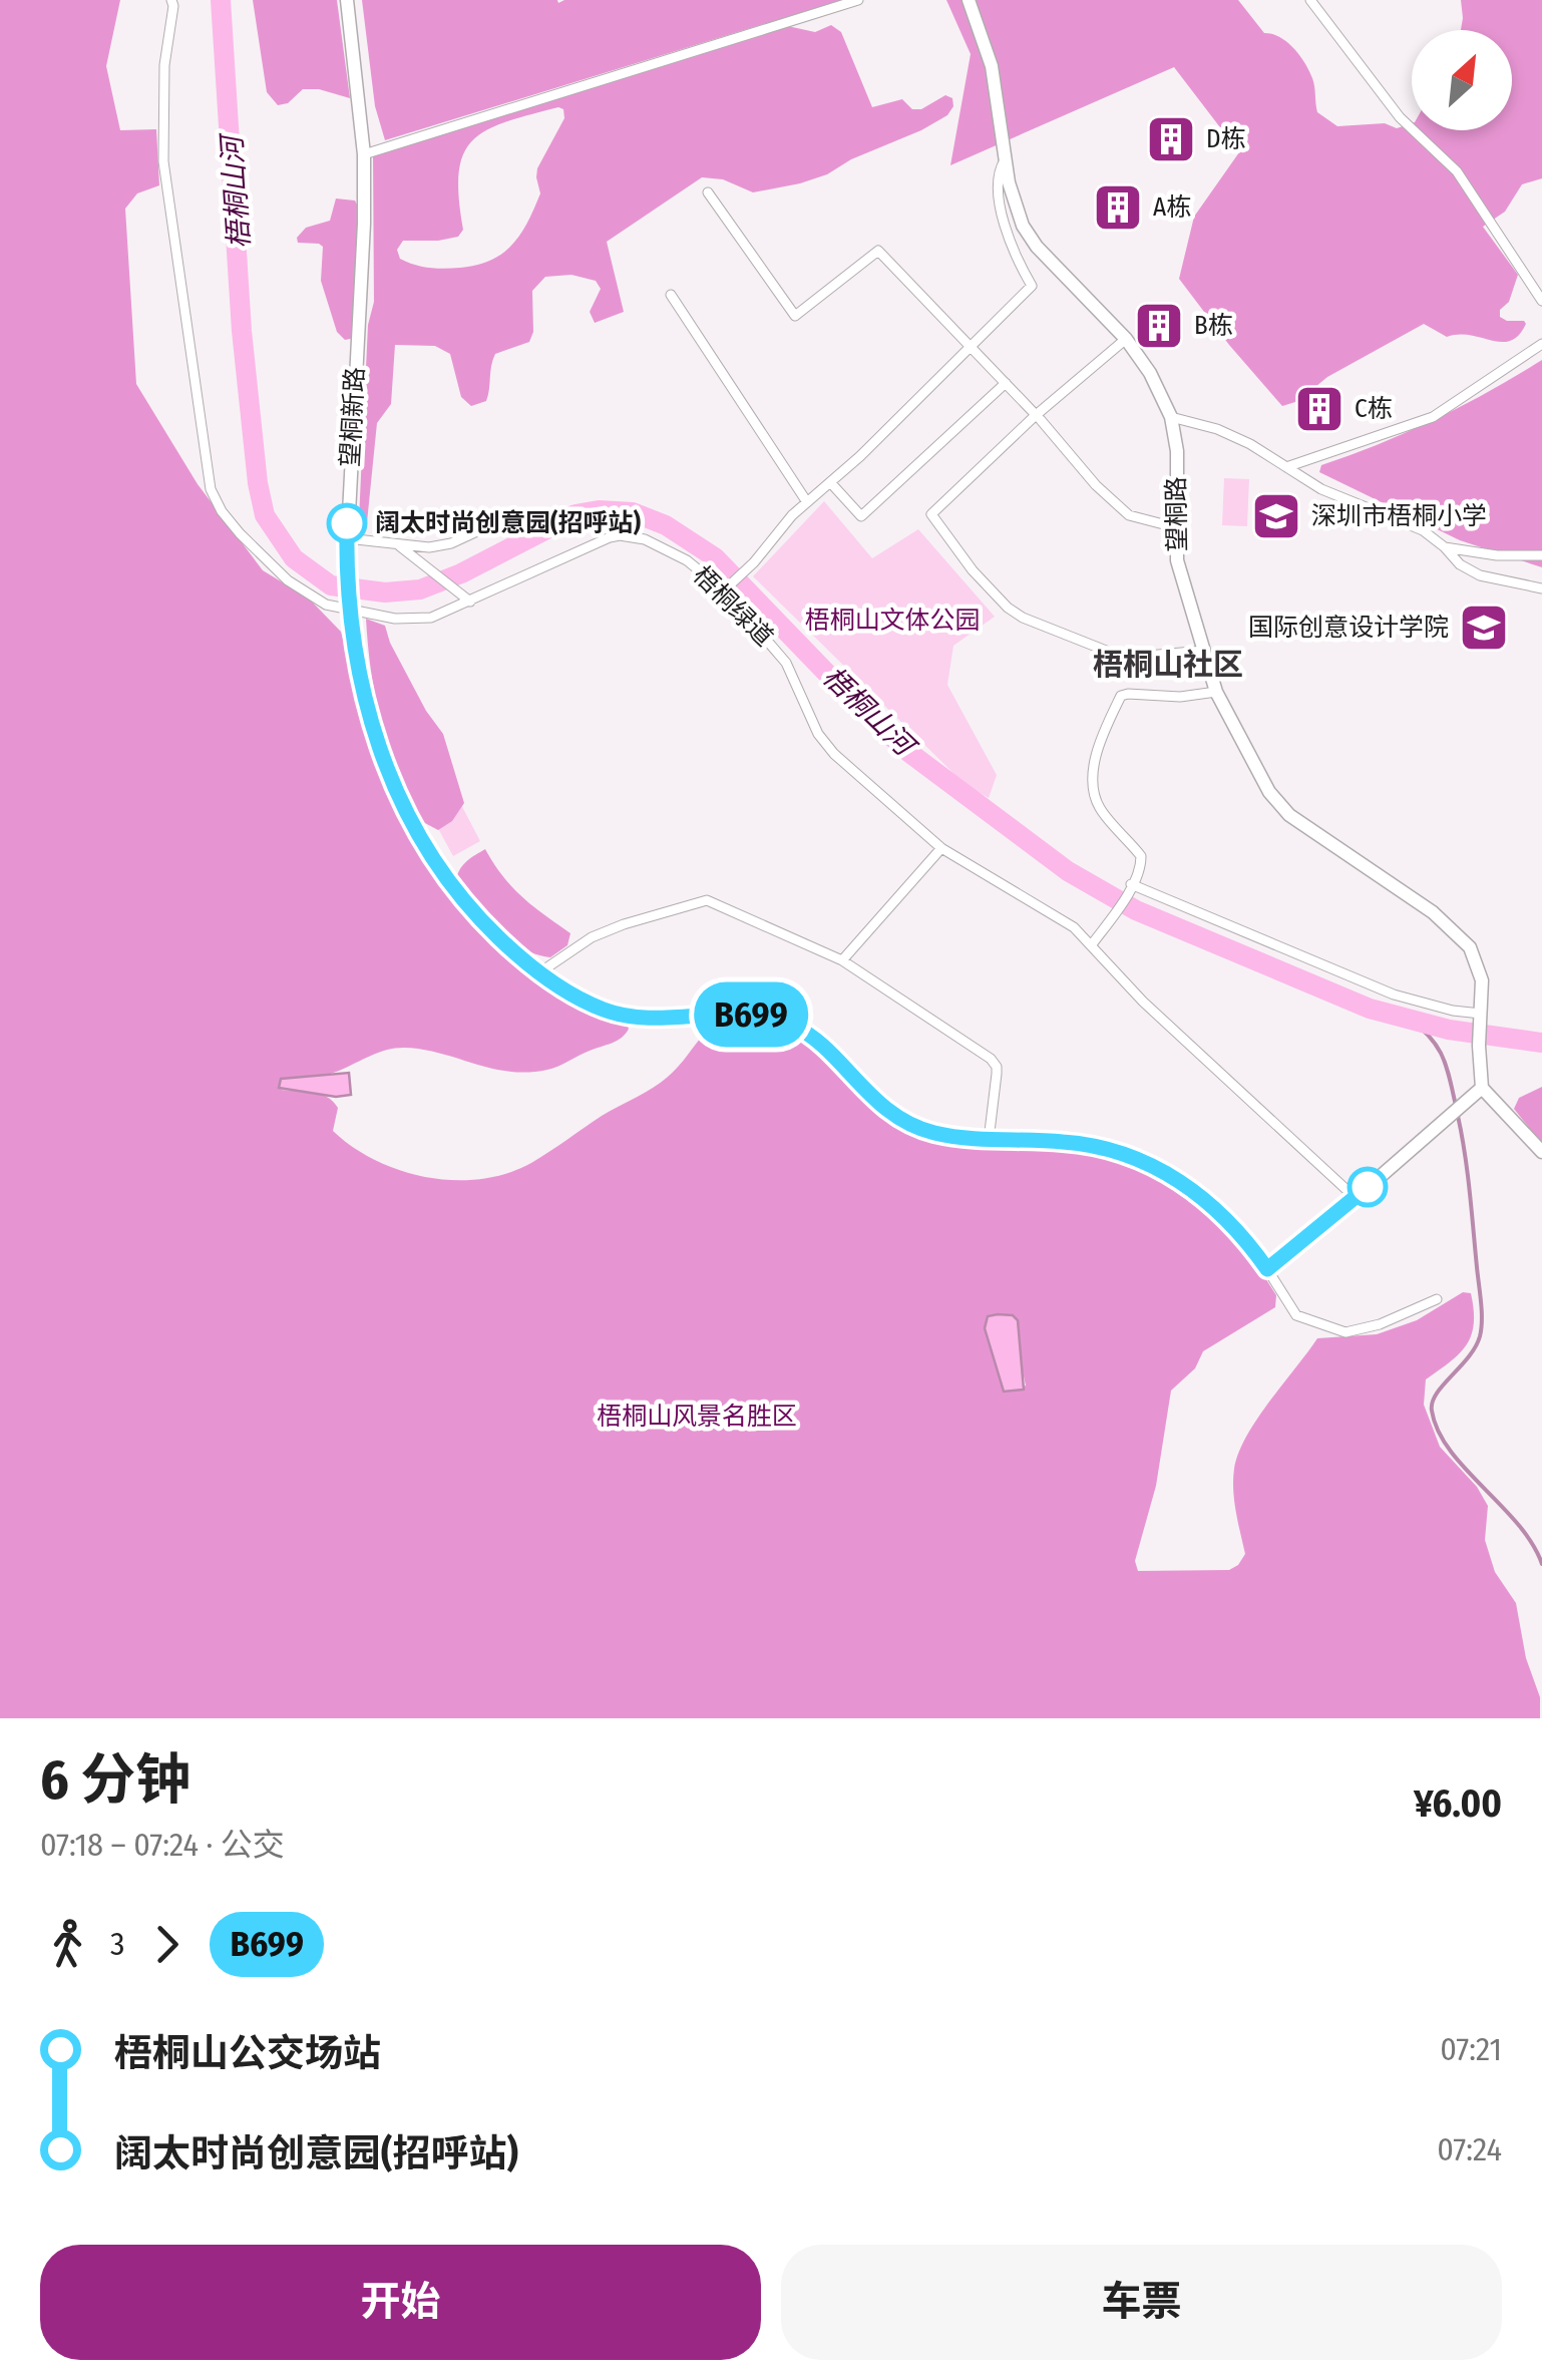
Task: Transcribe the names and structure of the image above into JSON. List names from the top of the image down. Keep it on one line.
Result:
{"streets":{"street":["望桐新路","望桐路","梧桐绿道"]},"districts":["梧桐山社区"],"water":["梧桐山河"],"parks":["梧桐山文体公园","梧桐山风景名胜区"],"places":{"building":["D栋","A栋","B栋","C栋"],"school or university":["深圳市梧桐小学","国际创意设计学院"],"other":["阔太时尚创意园(招呼站)"]},"lines":["bus line B699"],"north":"top right","page":{"on_map":"B699","heading":["6 分钟","07:18 – 07:24 · 公交","¥6.00"],"legs":["3","B699"],"list":[{"name":"梧桐山公交场站","value":"07:21"},{"name":"阔太时尚创意园(招呼站)","value":"07:24"}],"buttons":["开始","车票"]}}
